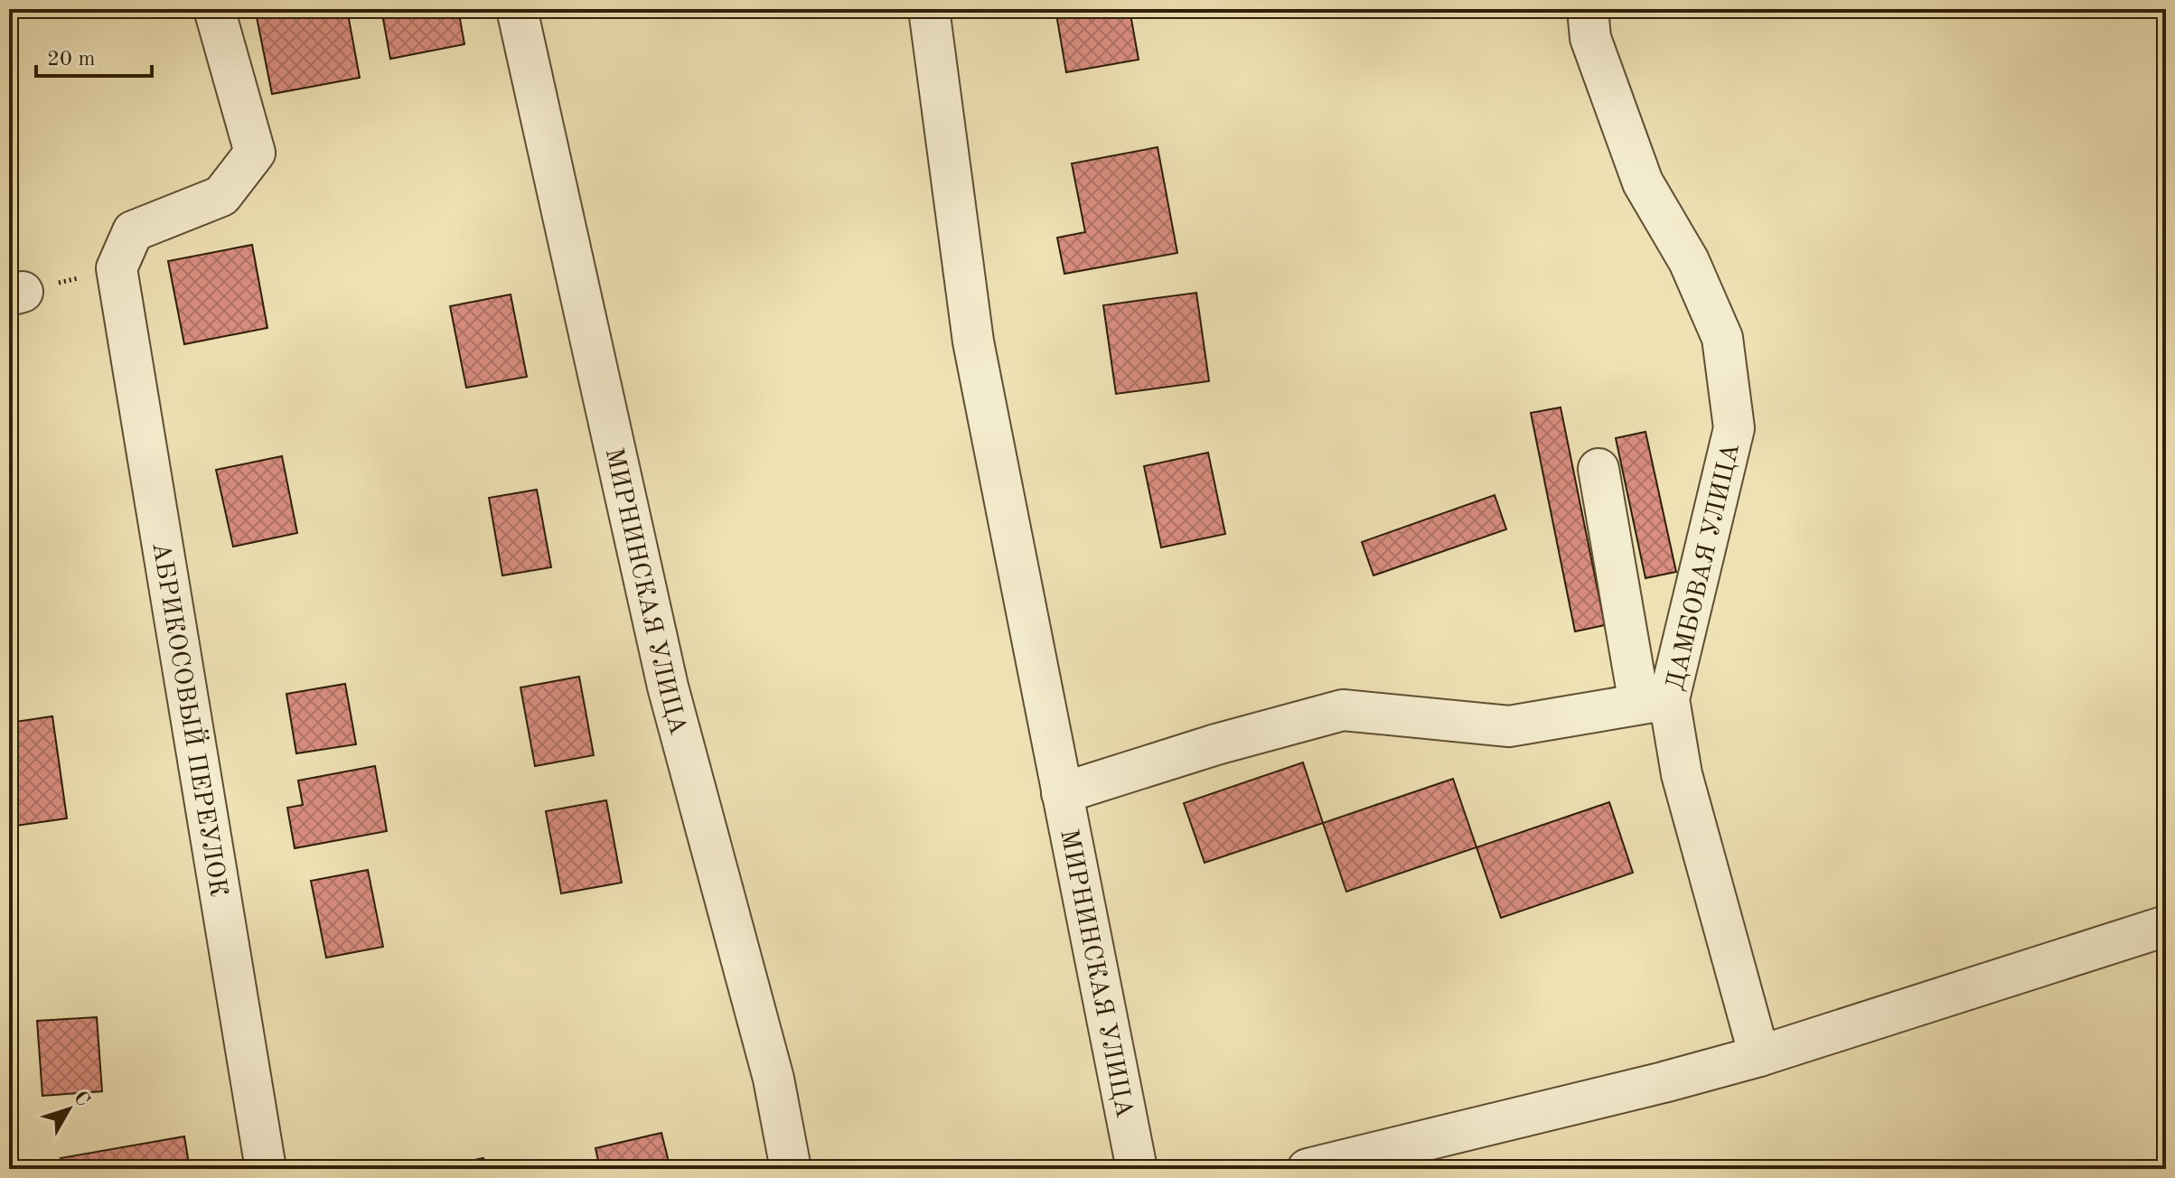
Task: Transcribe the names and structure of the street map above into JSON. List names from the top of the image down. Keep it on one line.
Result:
{"streets":{"street":["ДАМБОВАЯ УЛИЦА","МИРНИНСКАЯ УЛИЦА","АБРИКОСОВЫЙ ПЕРЕУЛОК"]},"scale_bar":"20 m","north":"top right"}
